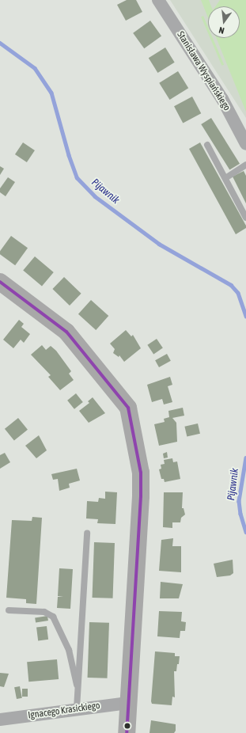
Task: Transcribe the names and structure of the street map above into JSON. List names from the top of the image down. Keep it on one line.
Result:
{"streets":{"street":["Stanisława Wyspiańskiego","Ignacego Krasickiego"]},"water":["Pijawnik"],"north":"bottom"}
